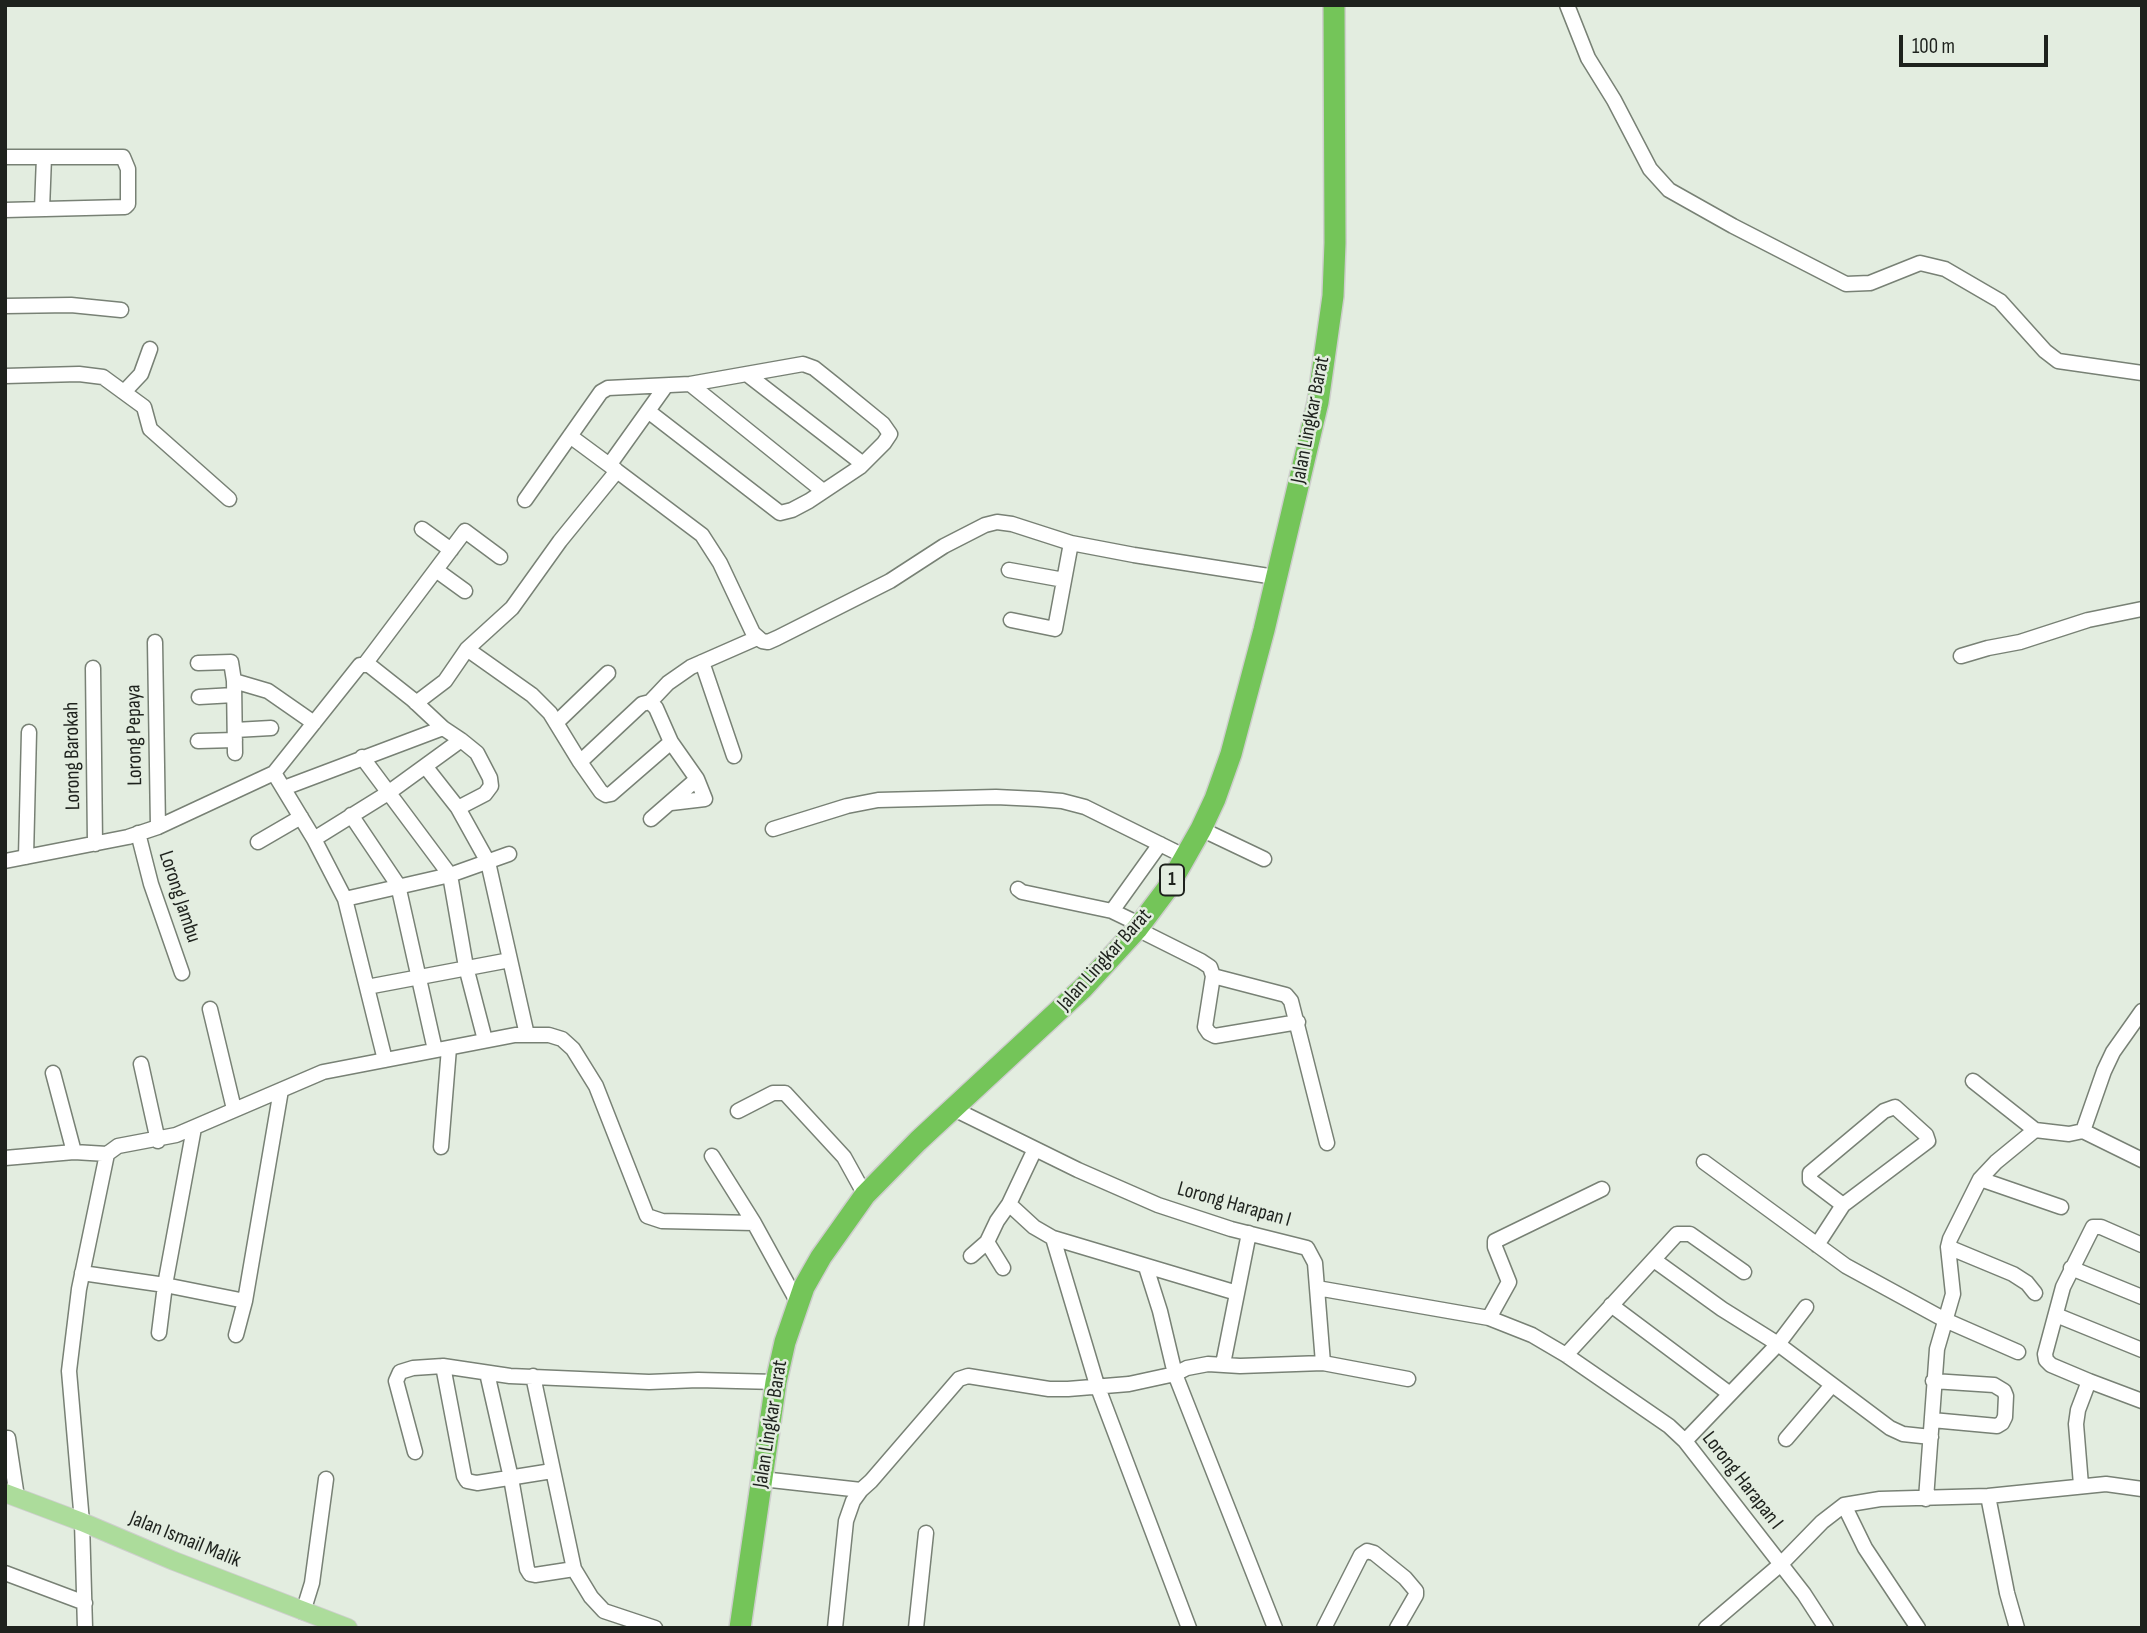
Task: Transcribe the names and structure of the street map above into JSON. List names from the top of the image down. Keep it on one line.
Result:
{"streets":{"highway":["Jalan Lingkar Barat","1"],"main road":["Jalan Ismail Malik"],"street":["Lorong Pepaya","Lorong Barokah","Lorong Jambu","Lorong Harapan I"]},"crossings":[["Jalan Lingkar Barat","Lorong Harapan I"]],"scale_bar":"100 m"}
